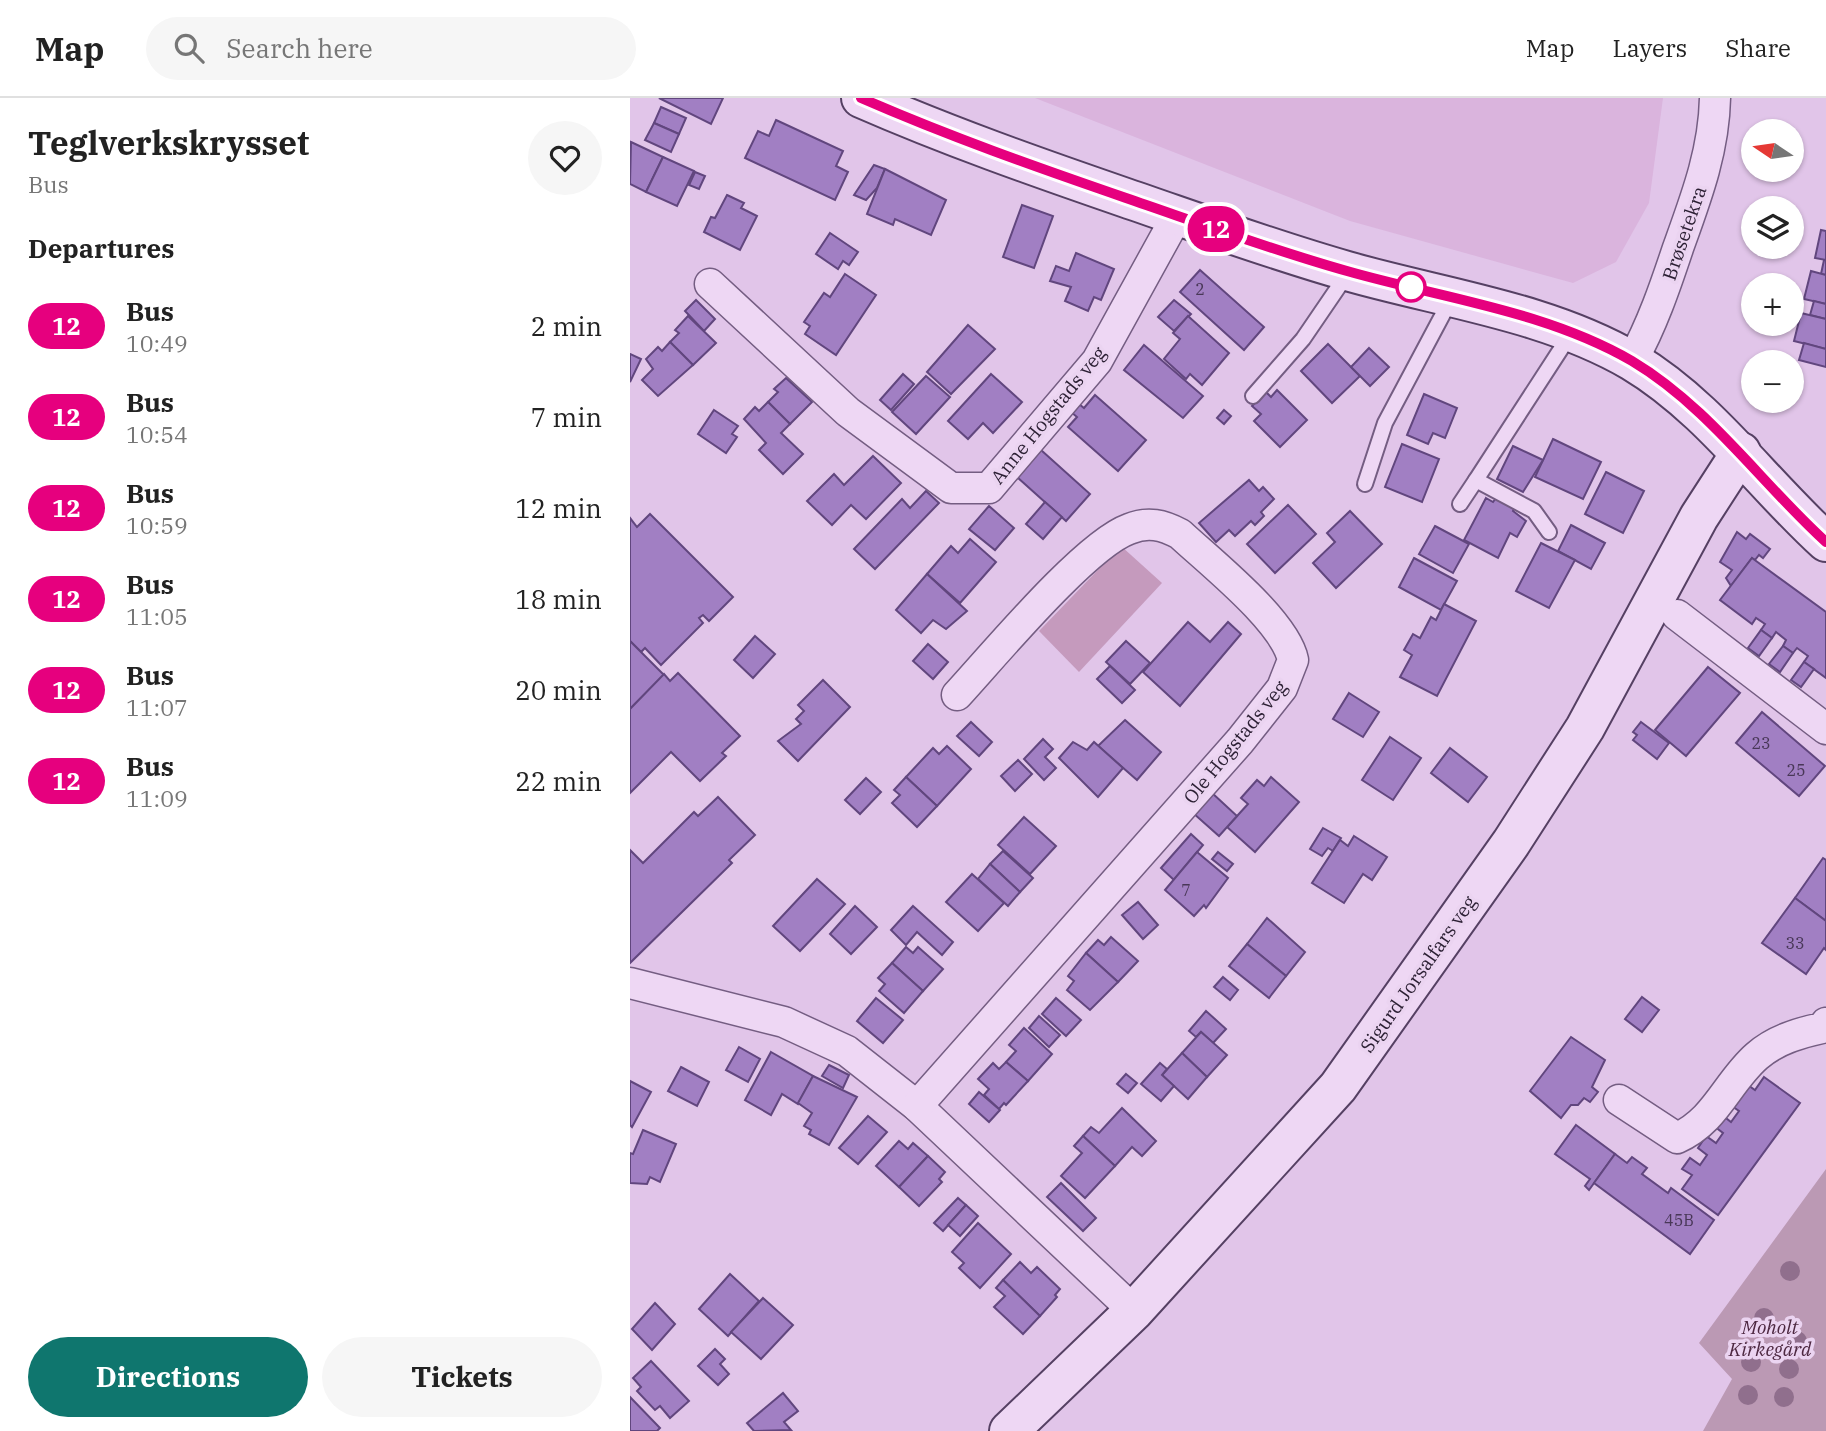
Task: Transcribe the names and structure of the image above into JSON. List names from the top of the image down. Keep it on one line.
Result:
{"streets":{"street":["Brøsetekra","Anne Hogstads veg","Ole Hogstads veg","Sigurd Jorsalfars veg"]},"parks":["Moholt Kirkegård"],"lines":["bus line 12"],"house_numbers":["2","23","25","7","33","45B"],"north":"left","page":{"header":"Map","search":"Search here","nav":["Map","Layers","Share"],"heading":[["Teglverkskrysset","Bus"],"Departures"],"on_map":"12","map_buttons":["+","−"],"list":[{"mark":"12","name":"Bus","note":"10:49","value":"2 min"},{"mark":"12","name":"Bus","note":"10:54","value":"7 min"},{"mark":"12","name":"Bus","note":"10:59","value":"12 min"},{"mark":"12","name":"Bus","note":"11:05","value":"18 min"},{"mark":"12","name":"Bus","note":"11:07","value":"20 min"},{"mark":"12","name":"Bus","note":"11:09","value":"22 min"}],"buttons":["Directions","Tickets"]}}
